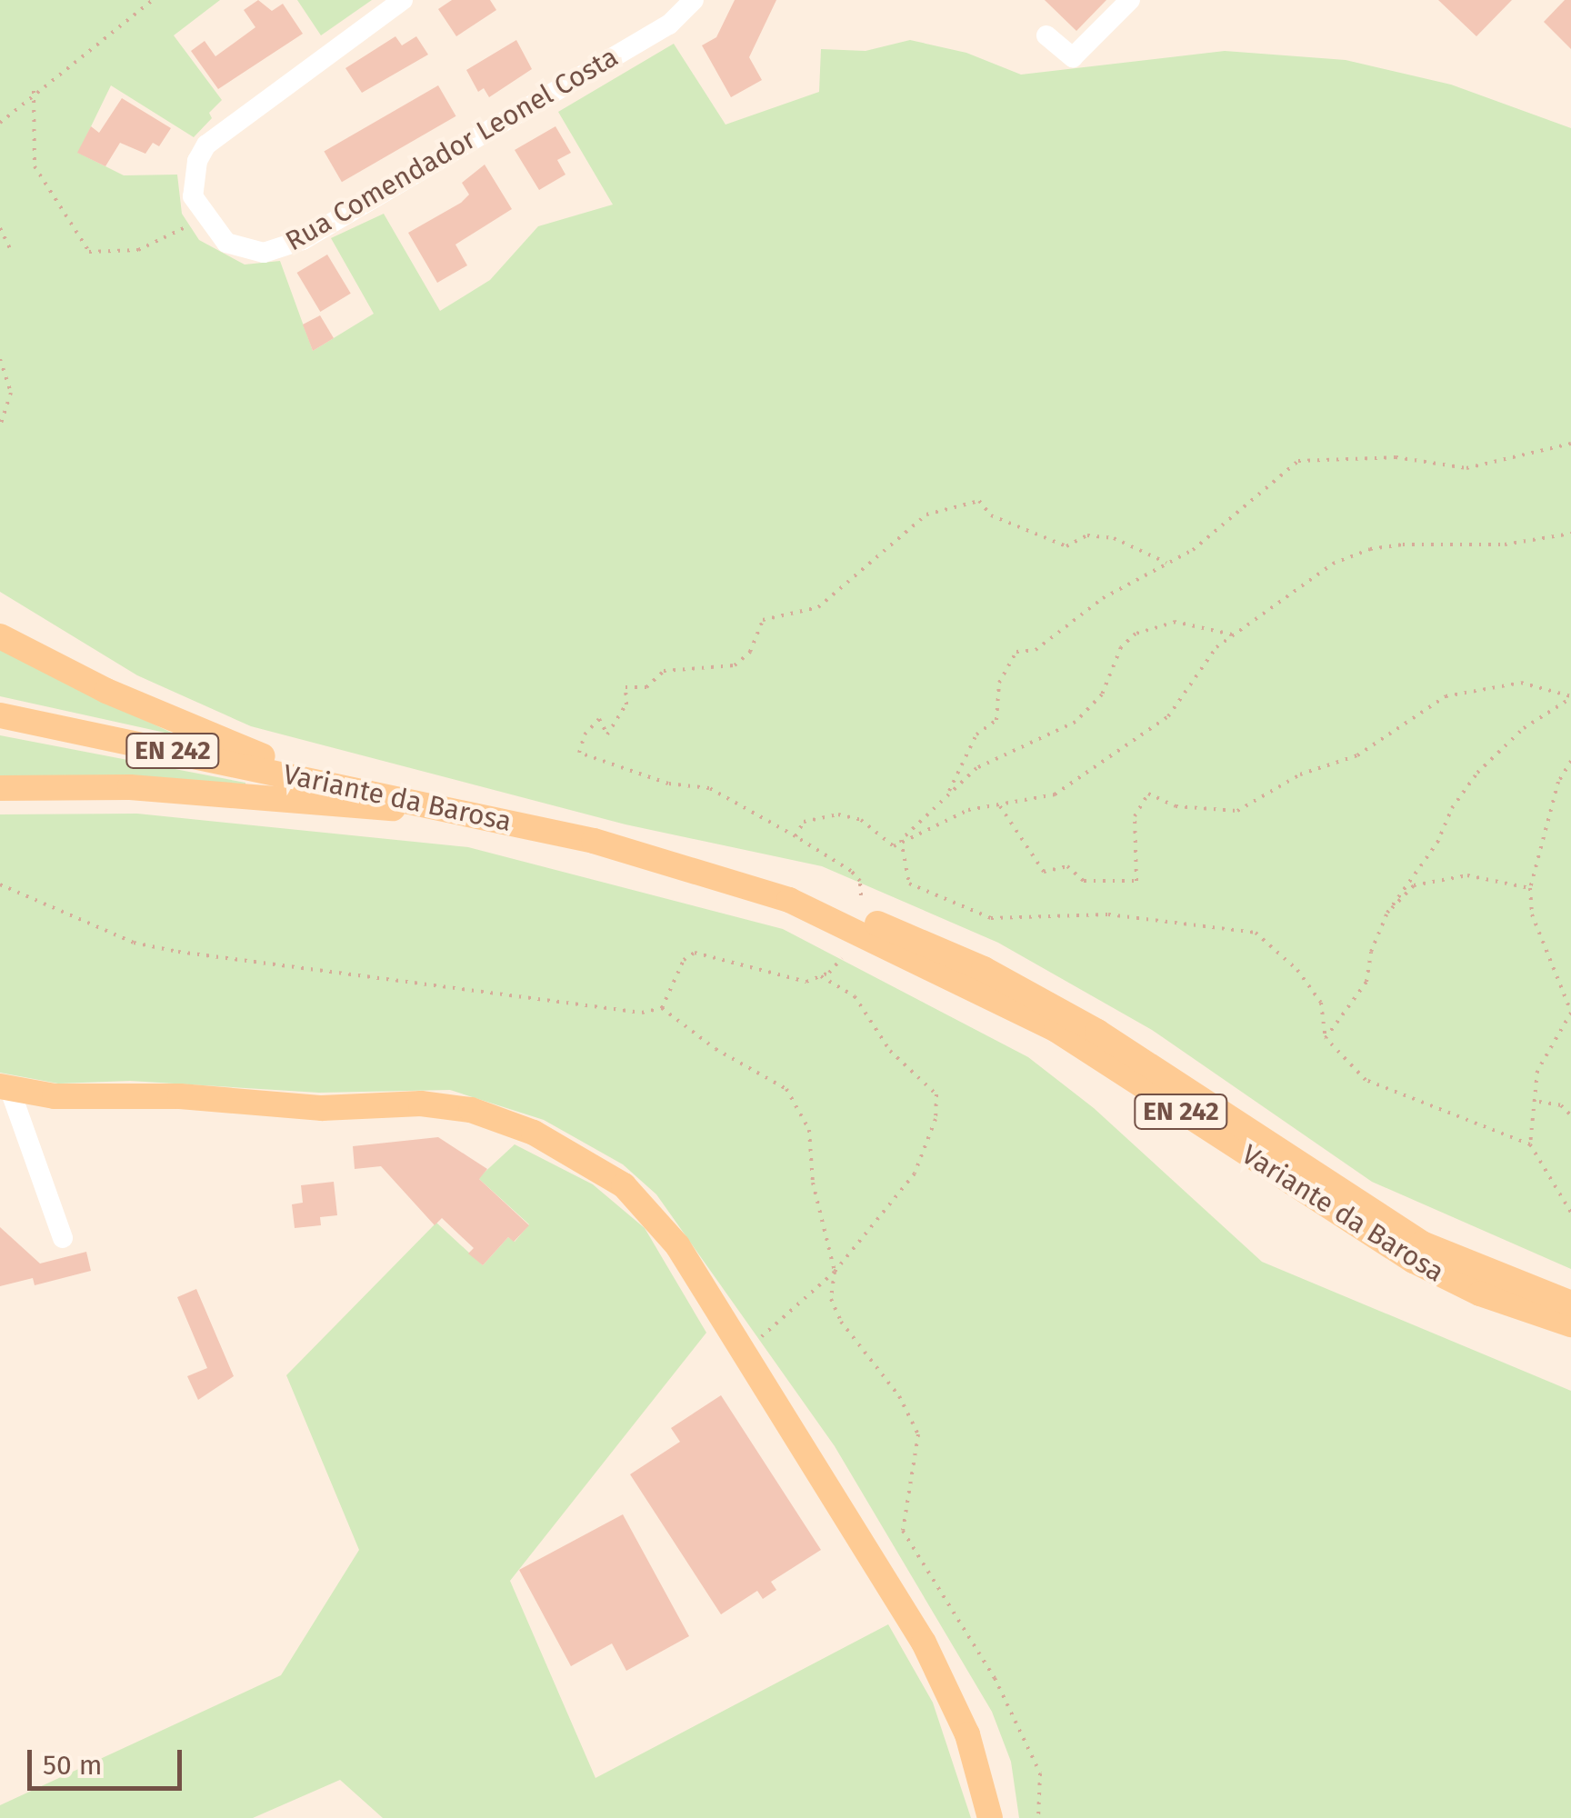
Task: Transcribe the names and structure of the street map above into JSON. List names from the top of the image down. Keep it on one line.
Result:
{"streets":{"main road":["EN 242","Variante da Barosa"],"street":["Rua Comendador Leonel Costa"]},"scale_bar":"50 m"}
